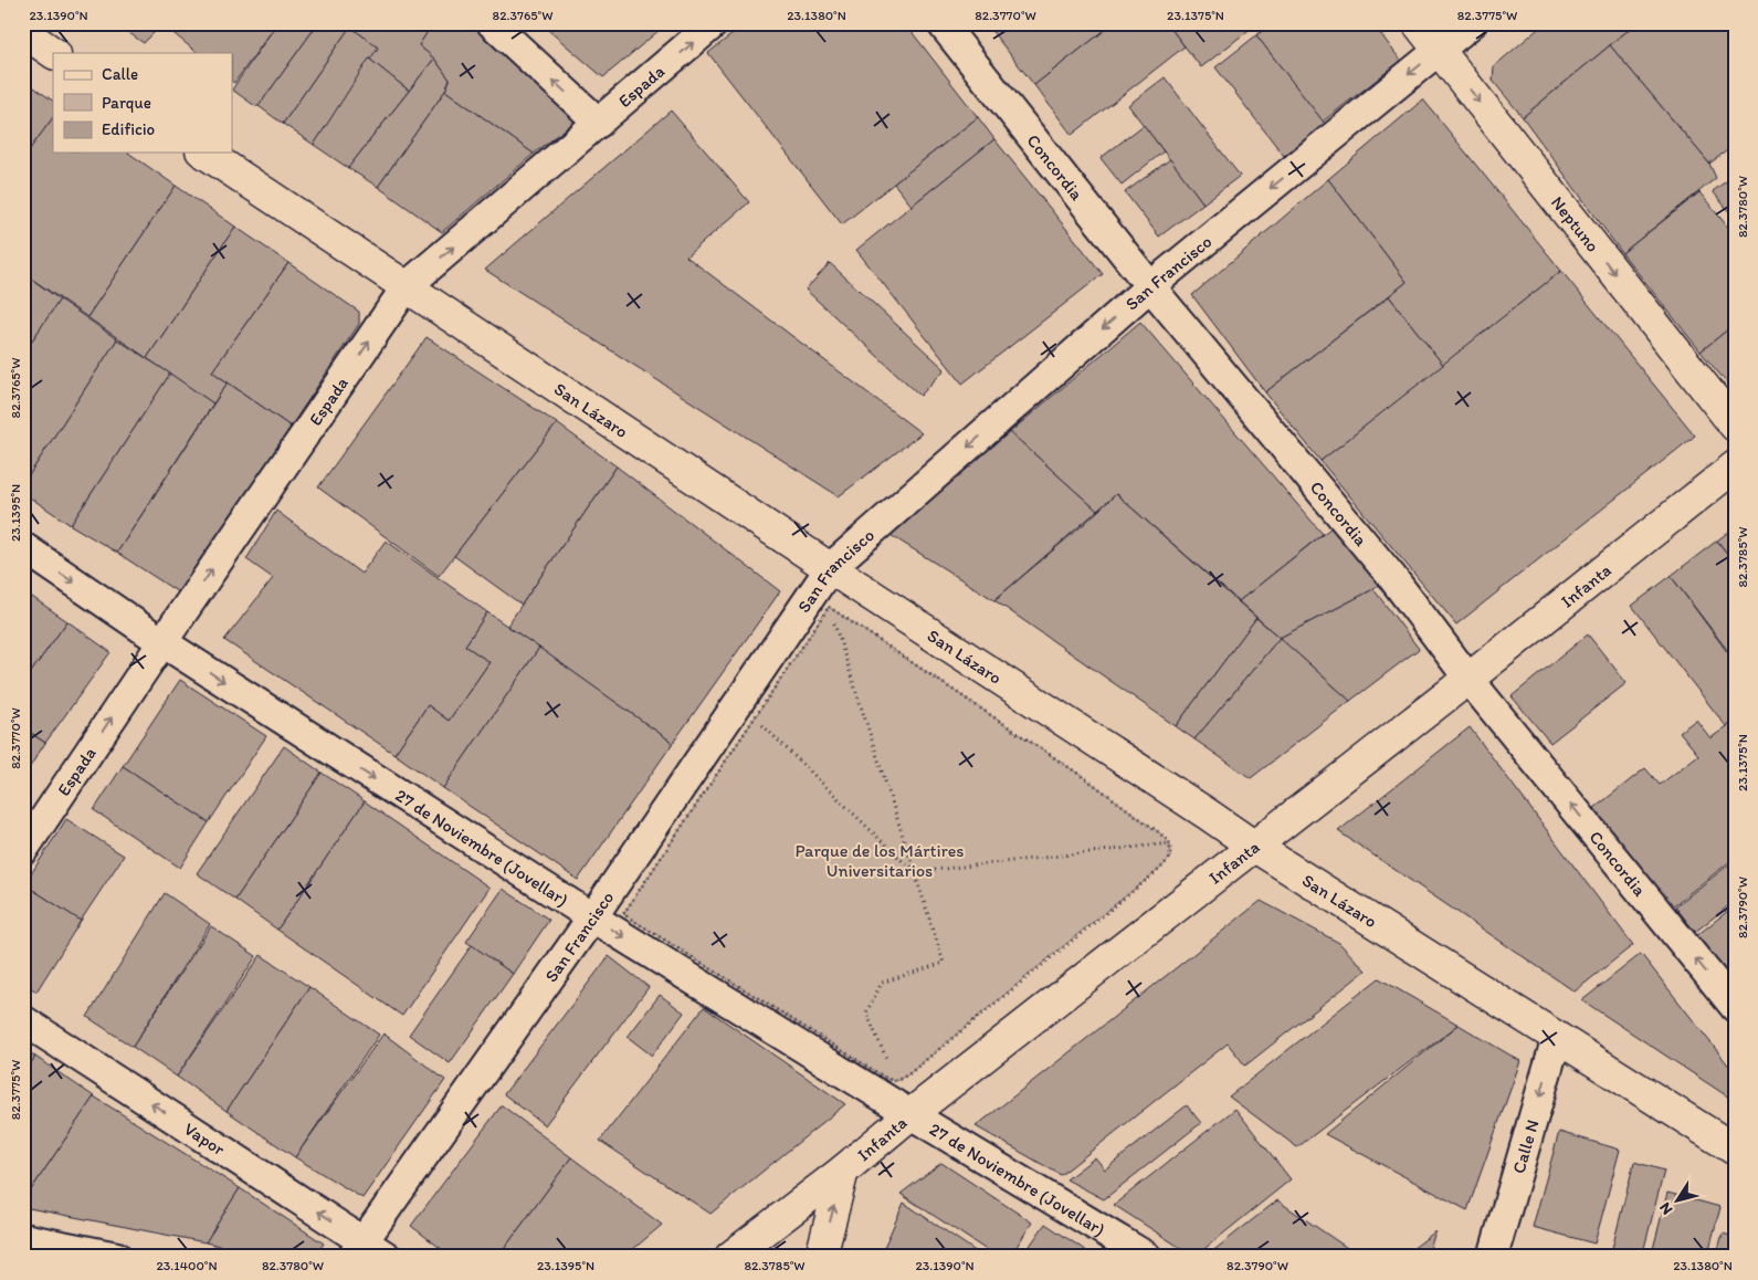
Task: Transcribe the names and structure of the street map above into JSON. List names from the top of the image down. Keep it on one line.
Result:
{"streets":{"main road":["Neptuno","San Lázaro","Infanta"],"street":["Espada","Concordia","San Francisco","27 de Noviembre (Jovellar)","Vapor","Calle N"]},"crossings":[["Espada","San Lázaro"],["Espada","27 de Noviembre (Jovellar)"],["Concordia","San Francisco"],["Concordia","Infanta"],["Neptuno","San Francisco"],["San Francisco","San Lázaro"],["San Francisco","27 de Noviembre (Jovellar)"],["San Francisco","Vapor"],["San Lázaro","Infanta"],["San Lázaro","Calle N"],["Infanta","27 de Noviembre (Jovellar)"]],"one_way":["Espada","Neptuno","San Francisco","27 de Noviembre (Jovellar)","Vapor","Calle N"],"parks":["Parque de los Mártires Universitarios"],"legend":["Calle","Parque","Edificio"],"north":"bottom left","coordinates":["23.1390°N","82.3765°W","23.1380°N","82.3770°W","23.1375°N","82.3775°W","82.3780°W","23.1395°N","82.3785°W","82.3790°W","23.1400°N"]}
